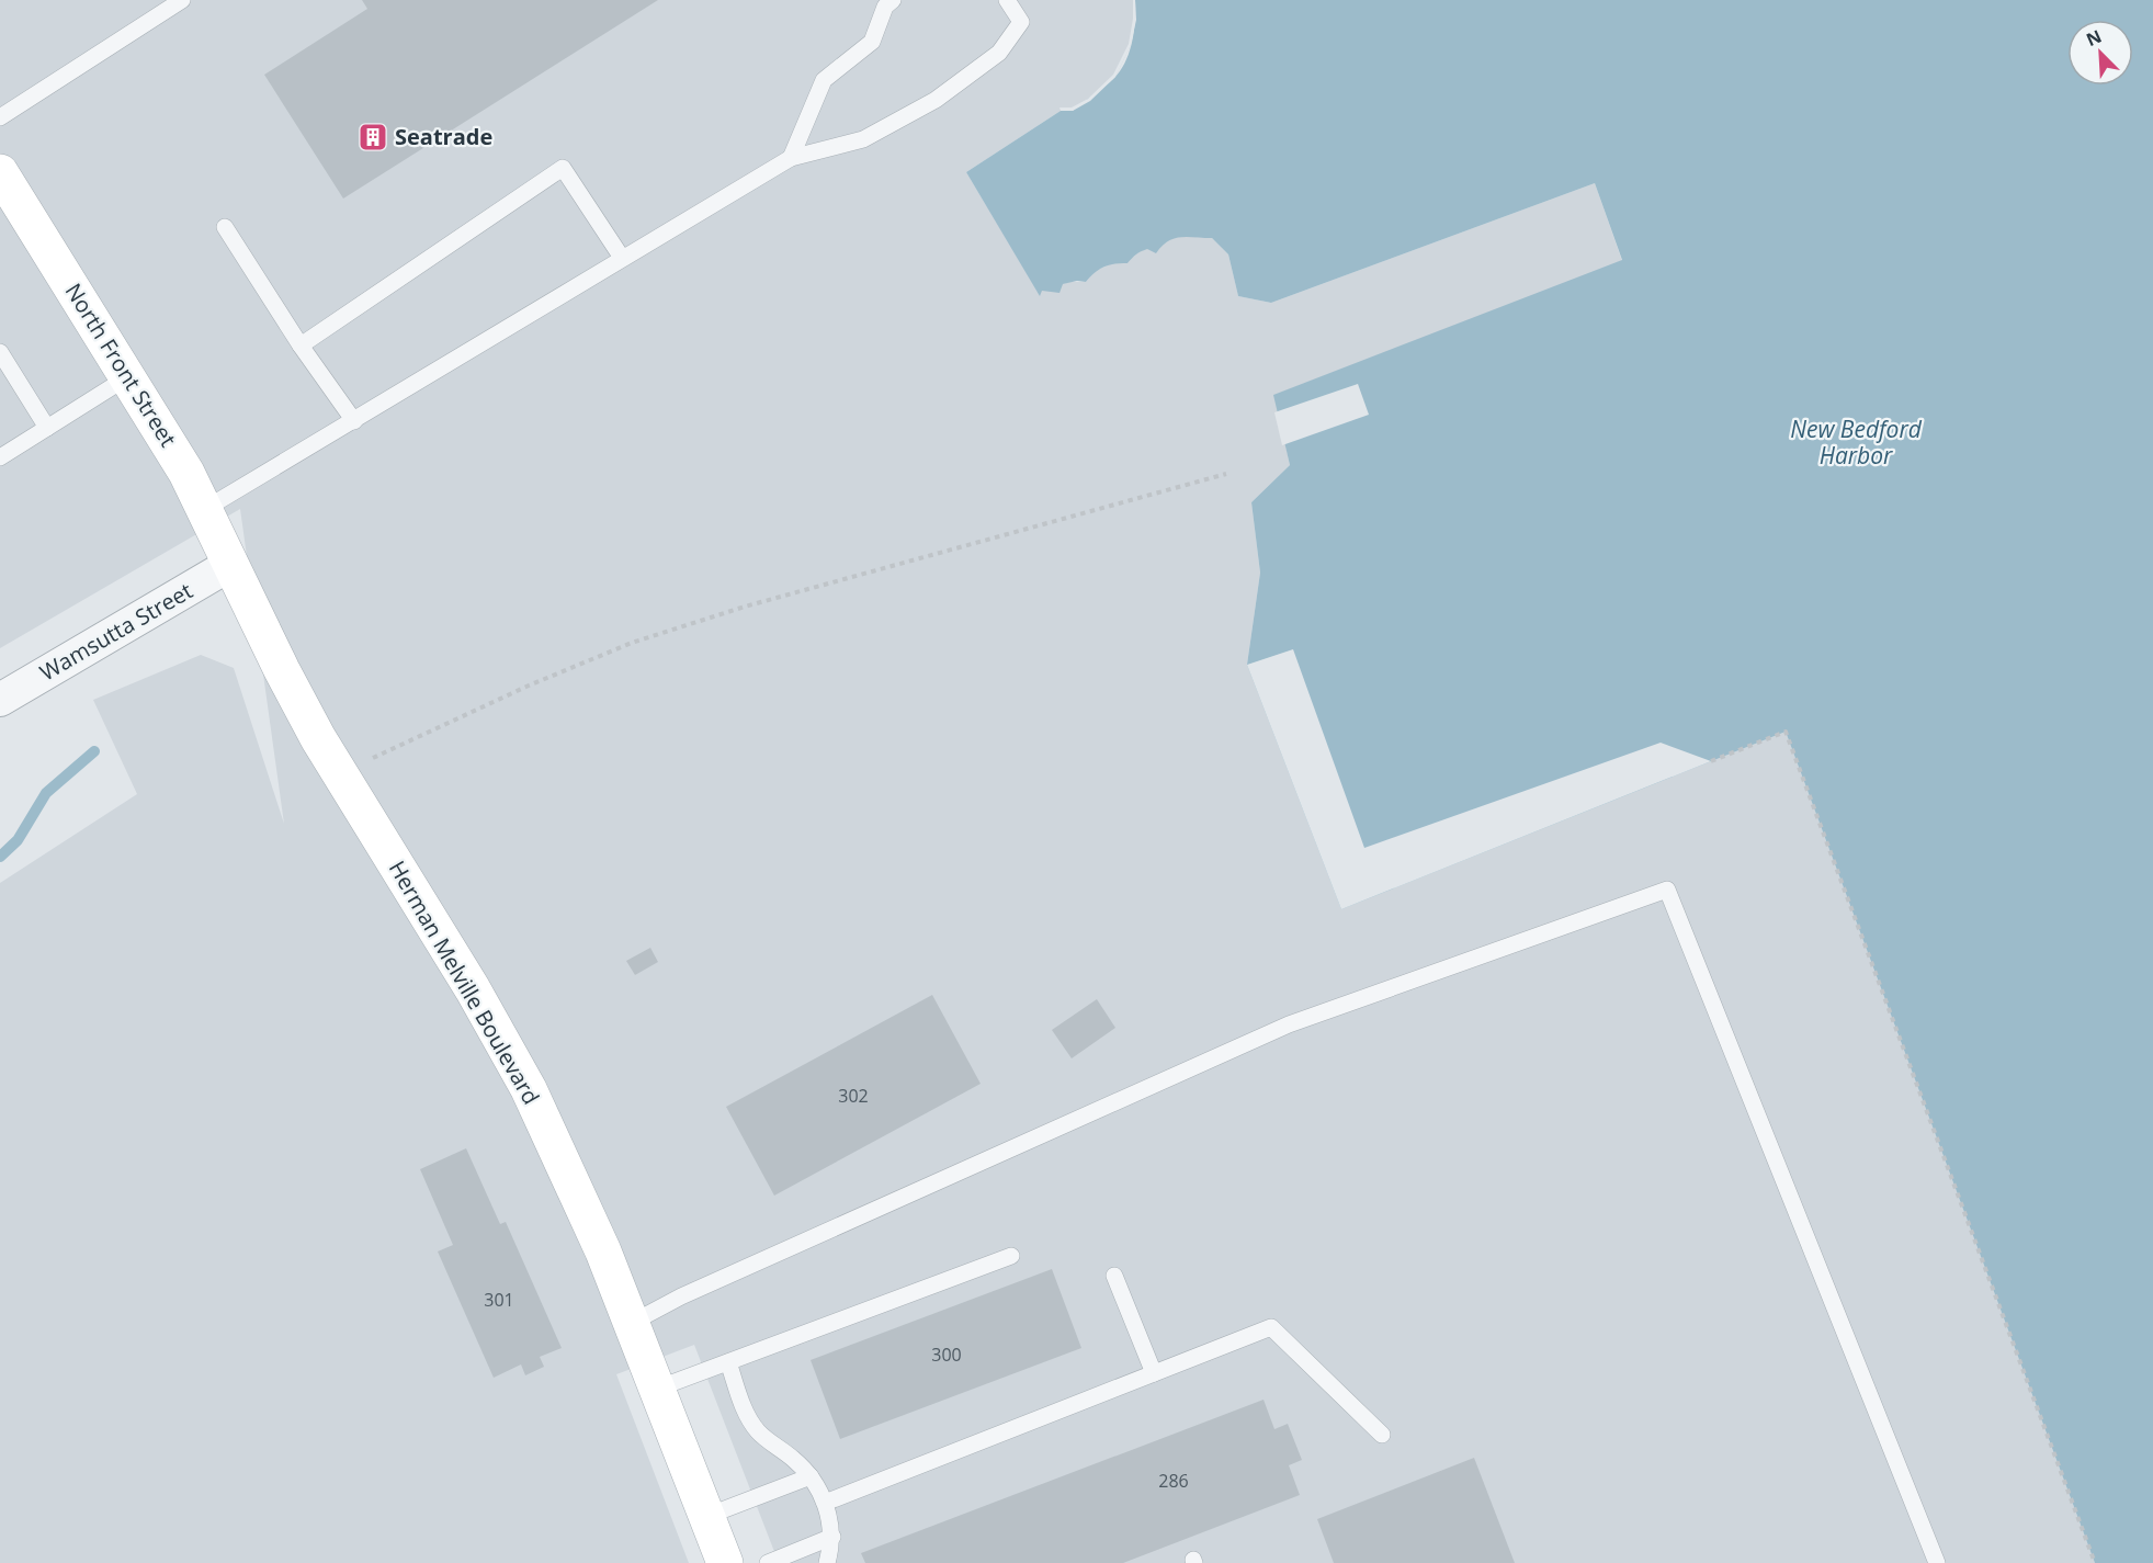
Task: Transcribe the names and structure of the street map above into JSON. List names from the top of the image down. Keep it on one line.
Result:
{"streets":{"street":["North Front Street","Wamsutta Street","Herman Melville Boulevard"]},"crossings":[["North Front Street","Wamsutta Street"],["North Front Street","Herman Melville Boulevard"],["Wamsutta Street","Herman Melville Boulevard"]],"water":["New Bedford Harbor"],"places":{"building":["Seatrade"]},"house_numbers":["302","301","300","286"],"north":"top left"}
